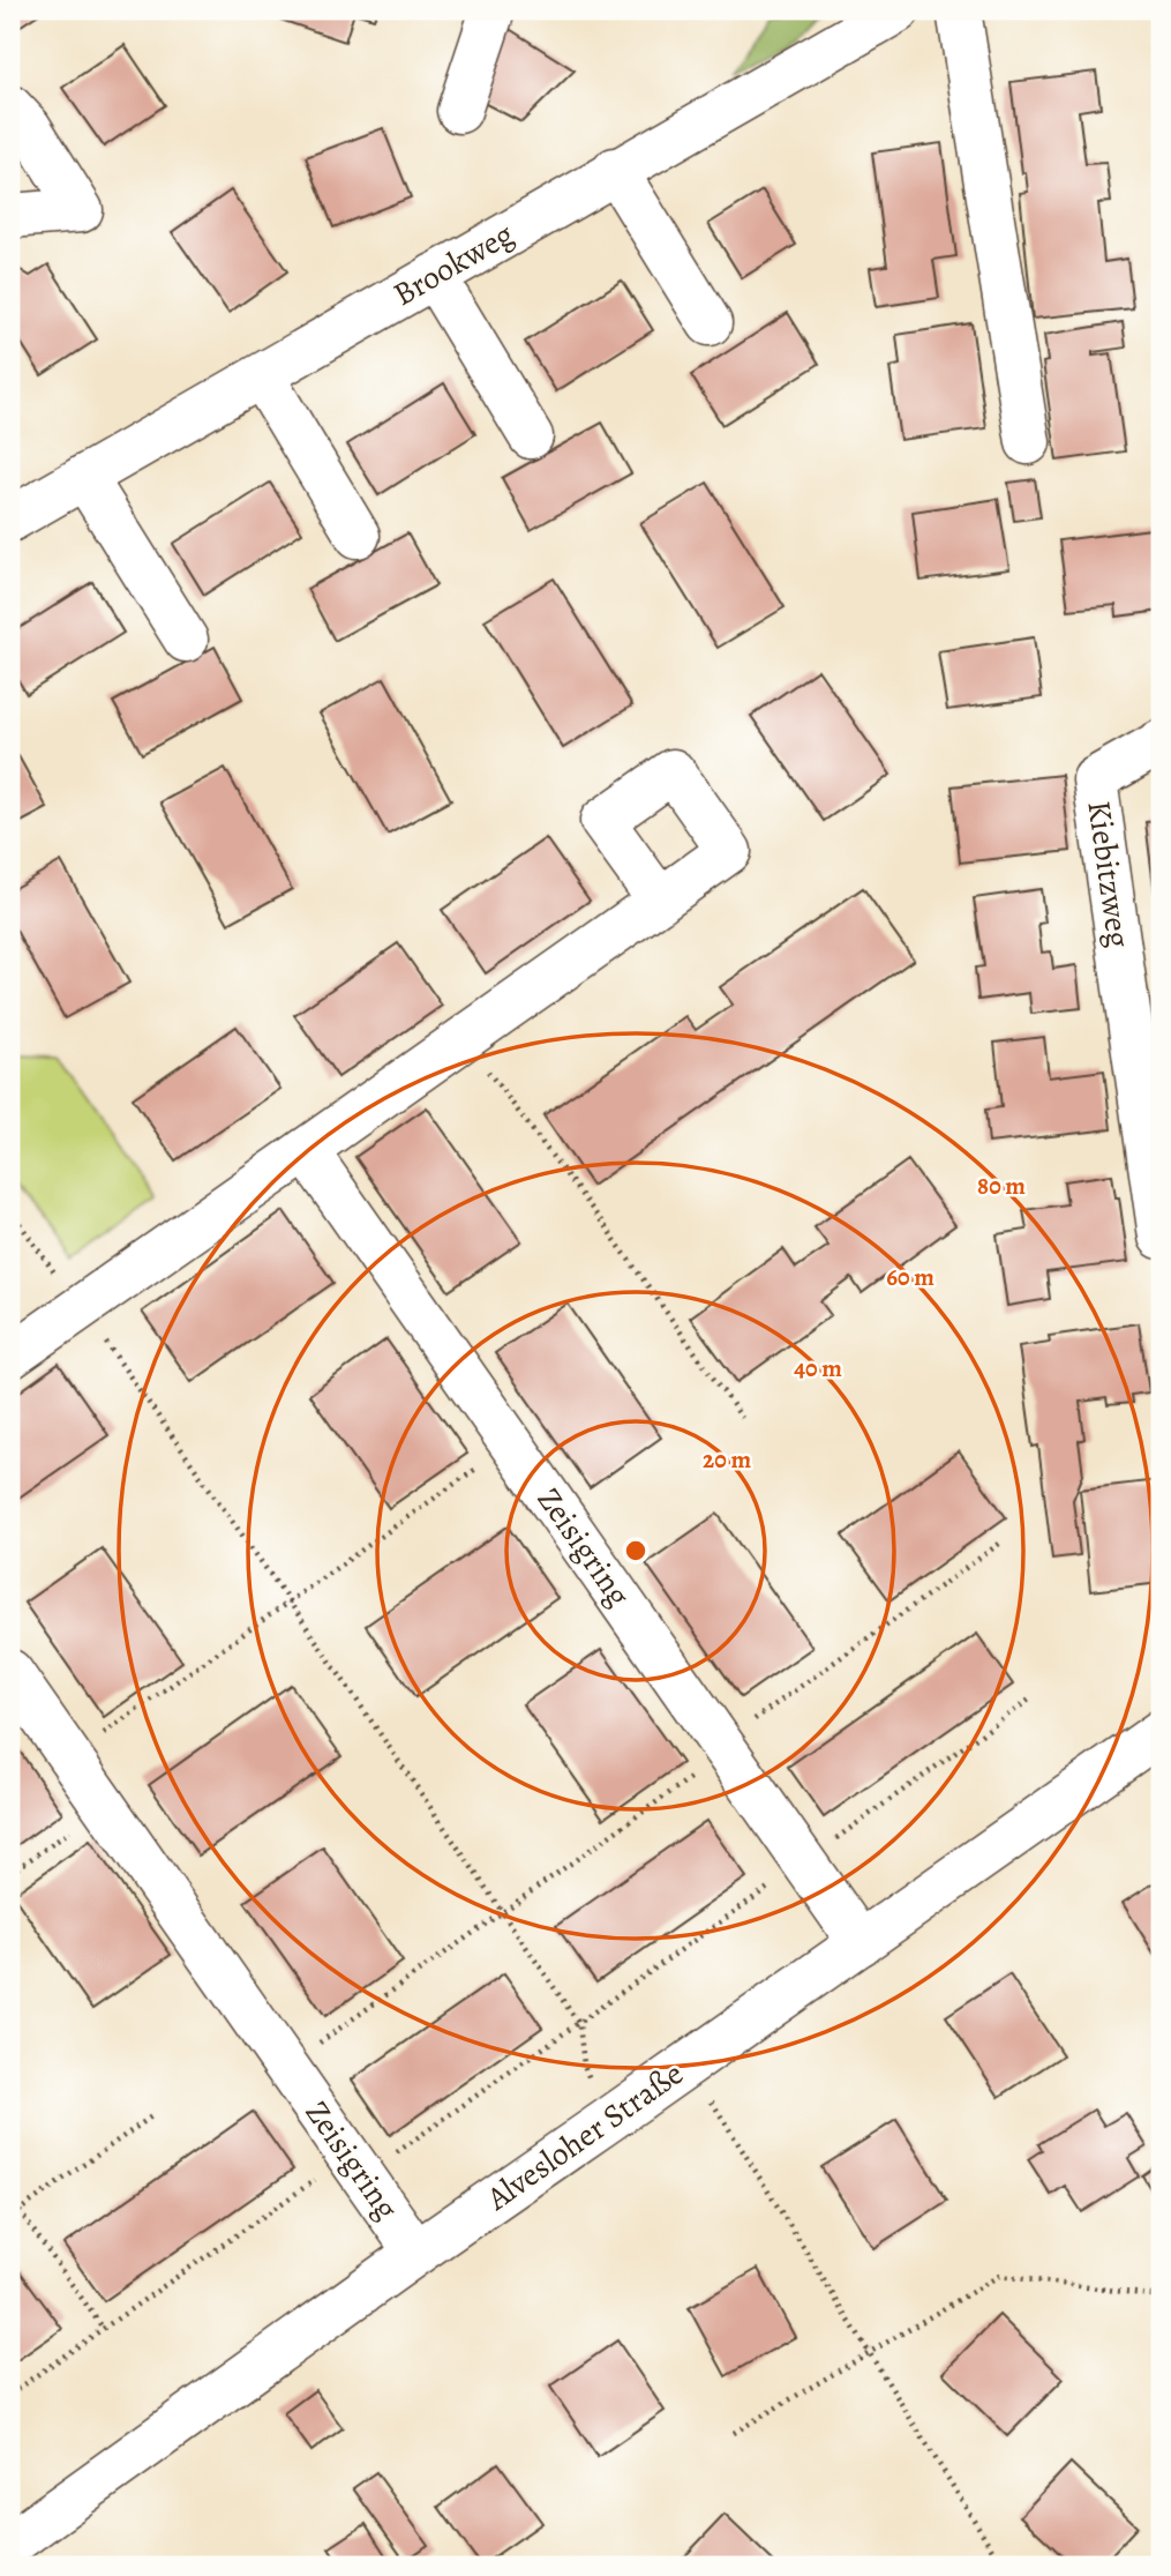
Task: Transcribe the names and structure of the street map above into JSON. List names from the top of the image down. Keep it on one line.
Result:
{"streets":{"street":["Brookweg","Kiebitzweg","Zeisigring","Alvesloher Straße"]},"crossings":[["Zeisigring","Alvesloher Straße"]],"rings":["80 m","60 m","40 m","20 m"]}
